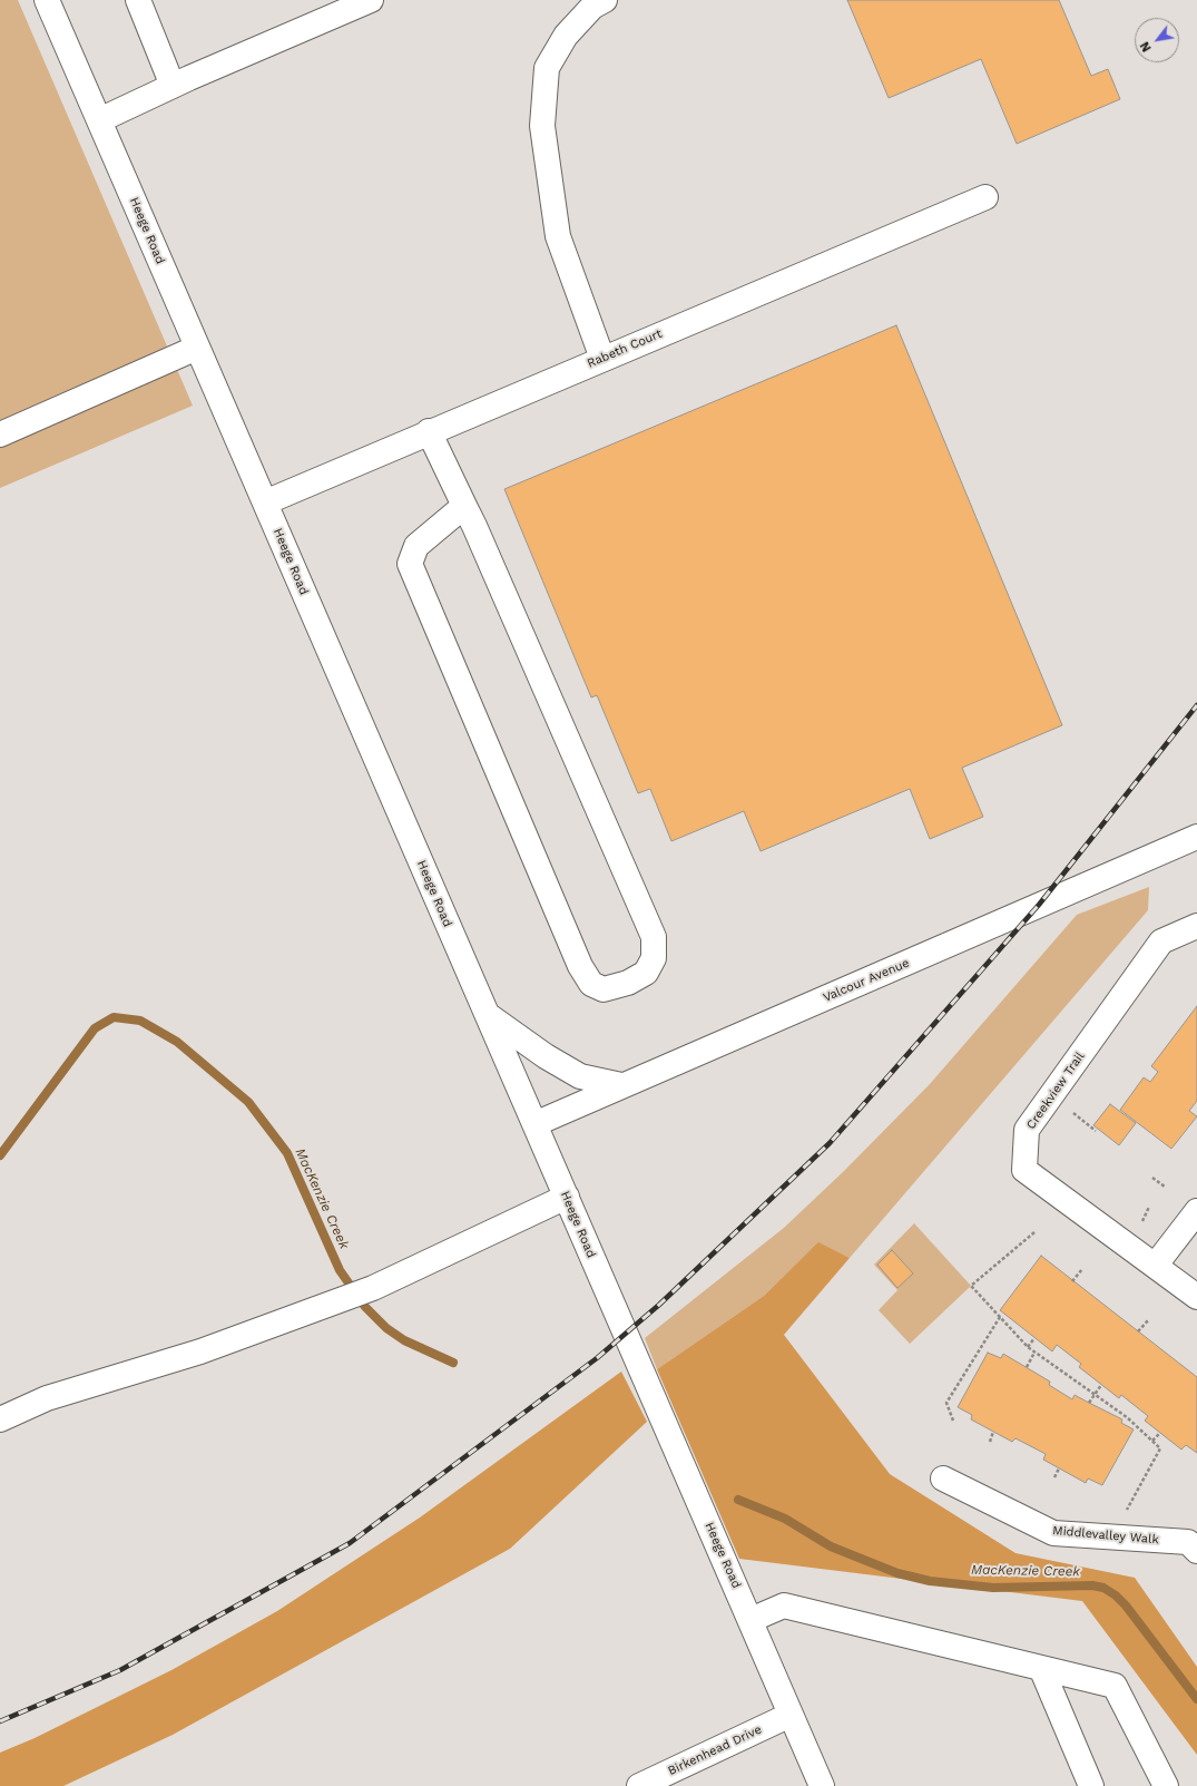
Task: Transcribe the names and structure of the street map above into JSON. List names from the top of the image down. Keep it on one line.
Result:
{"streets":{"street":["Heege Road","Rabeth Court","Valcour Avenue","Creekview Trail","Middlevalley Walk","Birkenhead Drive"]},"crossings":[["Heege Road","Rabeth Court"],["Heege Road","Valcour Avenue"],["Heege Road","Birkenhead Drive"]],"water":["MacKenzie Creek"],"north":"bottom left"}
